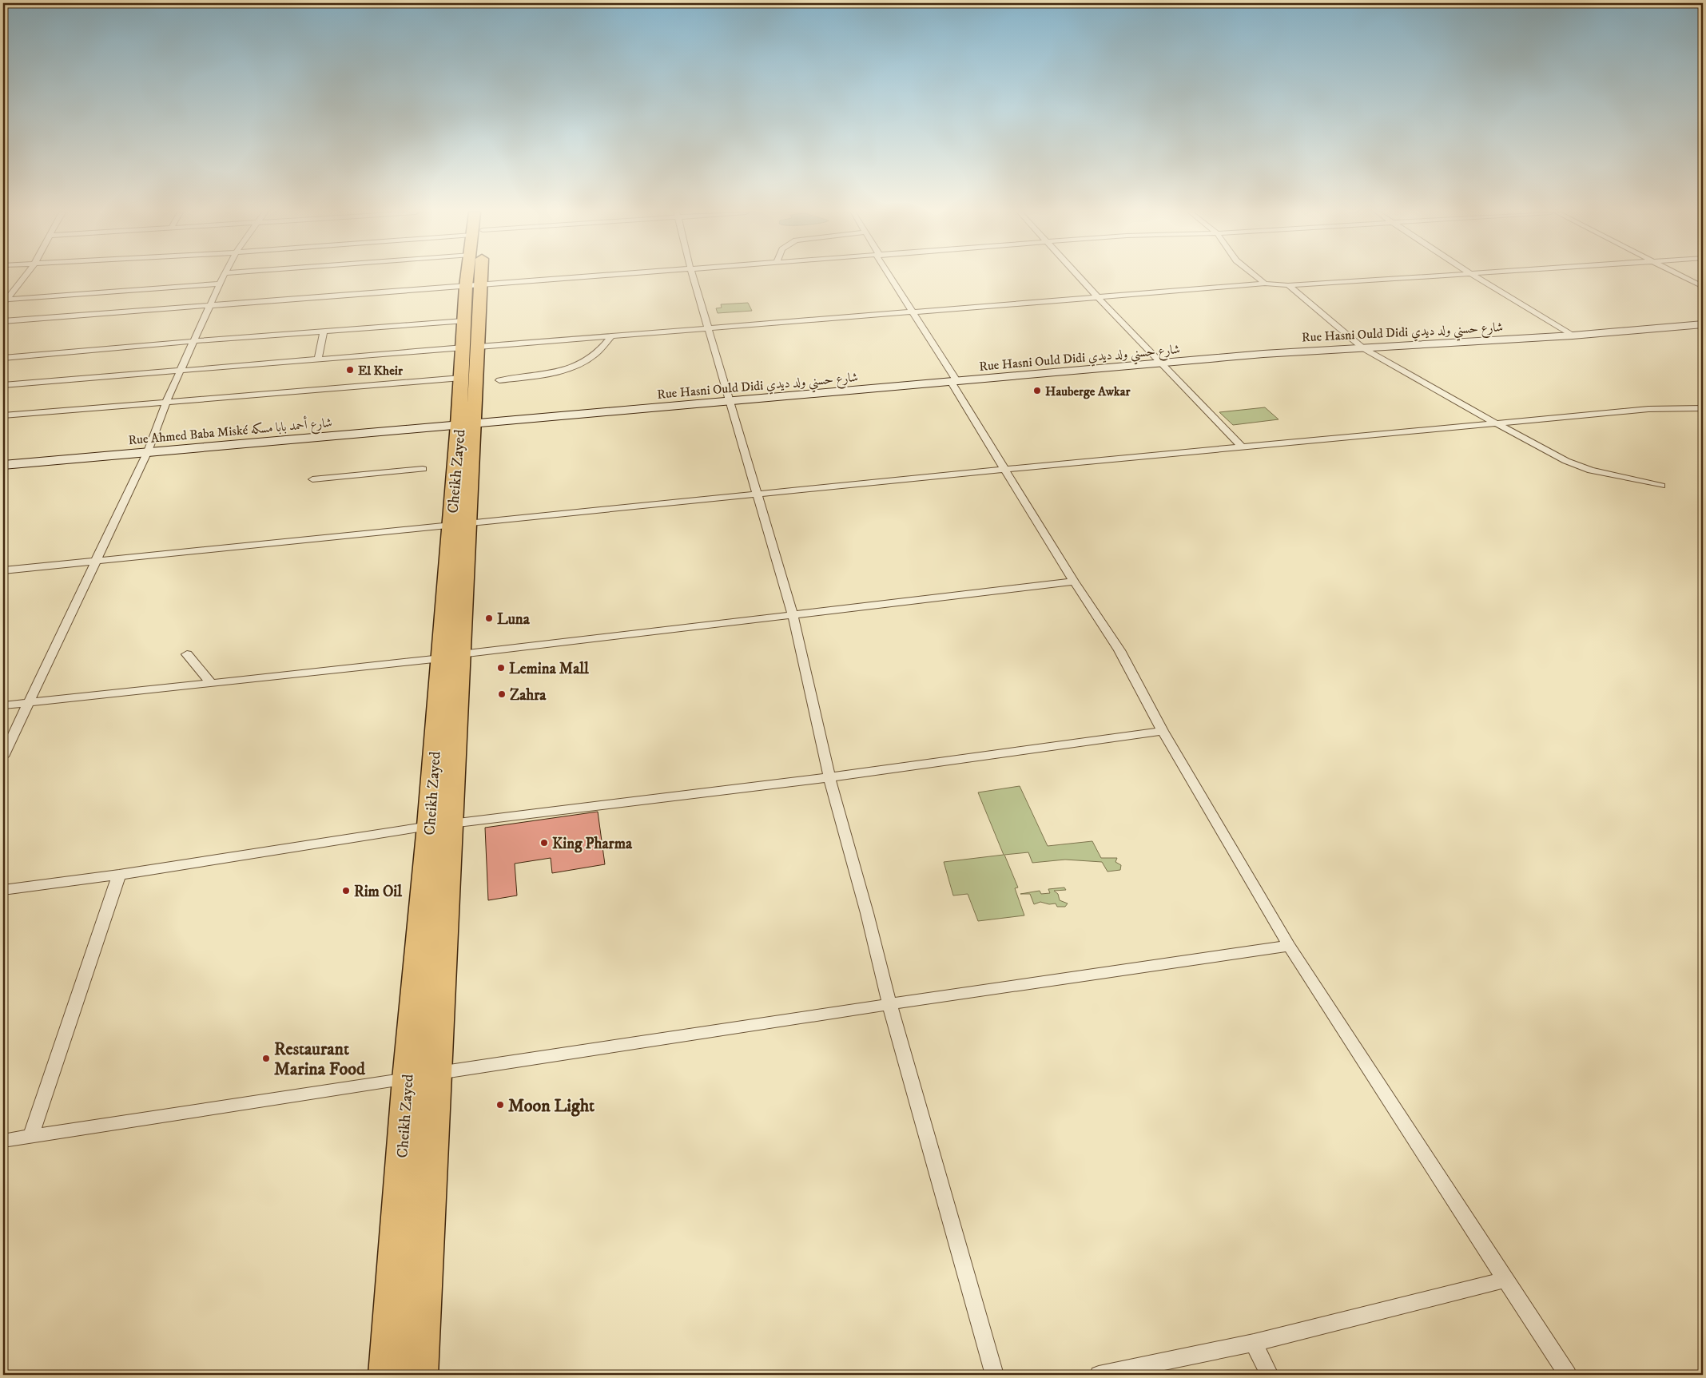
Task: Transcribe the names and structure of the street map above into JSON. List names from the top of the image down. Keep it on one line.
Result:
{"streets":{"highway":["Cheikh Zayed"],"street":["Rue Hasni Ould Didi شارع حسني ولد ديدي","Rue Ahmed Baba Miské شارع أحمد بابا مسكه"]},"crossings":[["Rue Hasni Ould Didi شارع حسني ولد ديدي","Rue Ahmed Baba Miské شارع أحمد بابا مسكه"],["Rue Hasni Ould Didi شارع حسني ولد ديدي","Cheikh Zayed"],["Rue Ahmed Baba Miské شارع أحمد بابا مسكه","Cheikh Zayed"]],"places":["El Kheir","Hauberge Awkar","Luna","Lemina Mall","Zahra","King Pharma","Rim Oil","Restaurant Marina Food","Moon Light"]}
